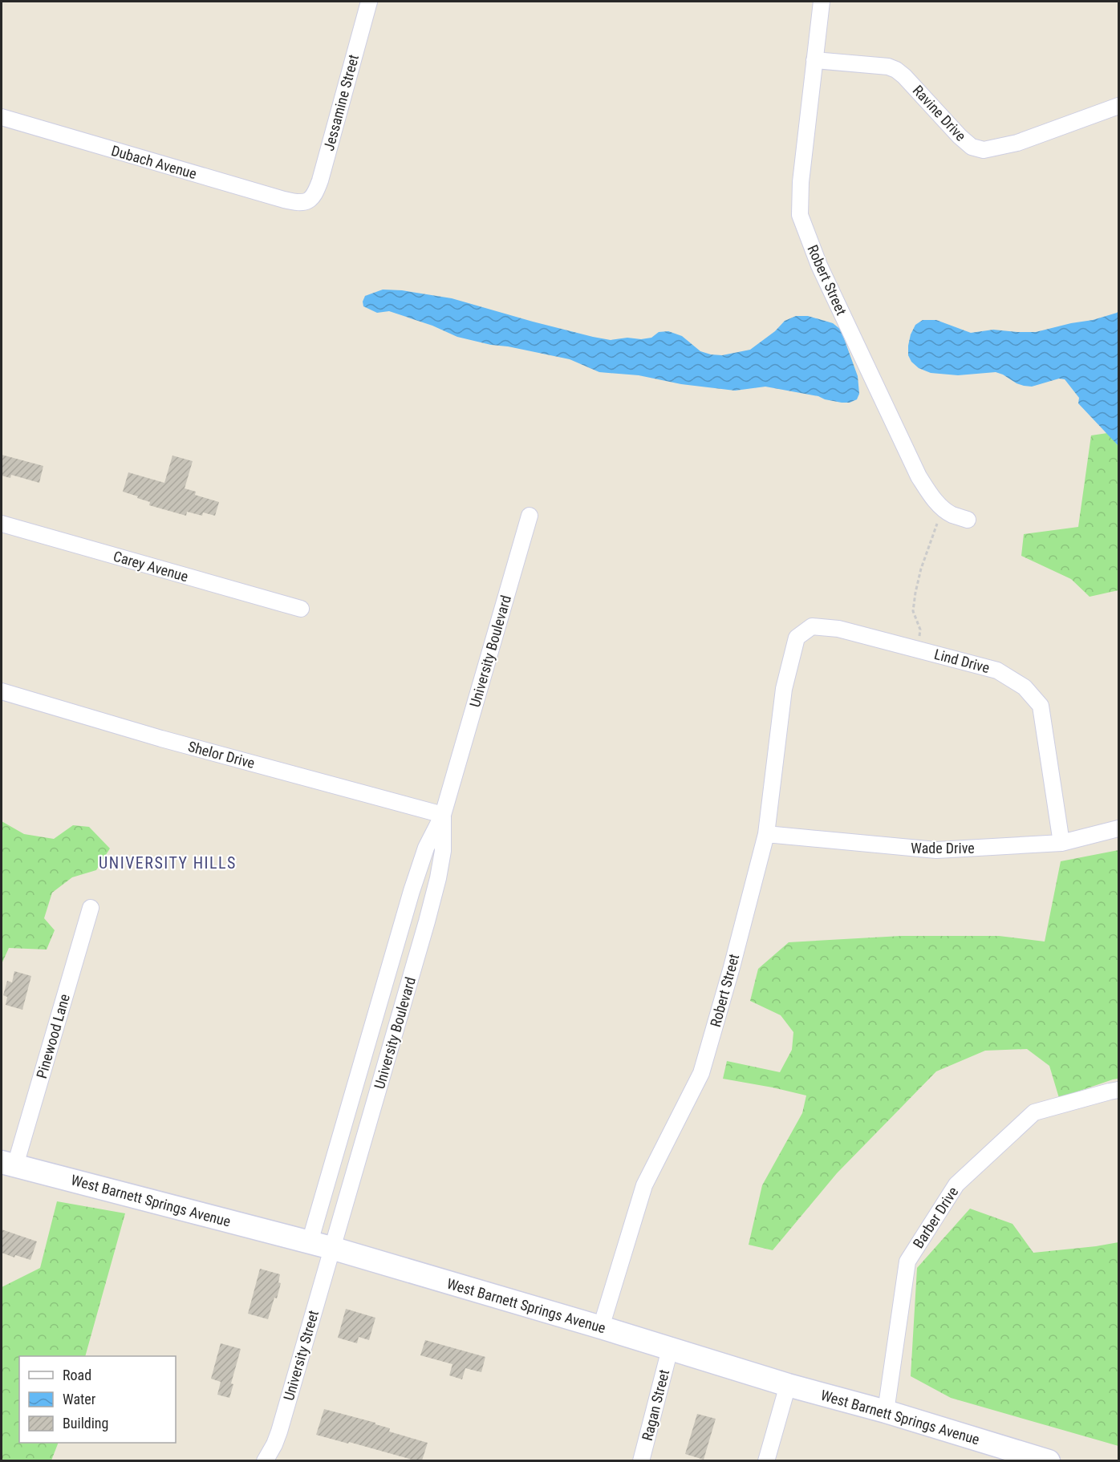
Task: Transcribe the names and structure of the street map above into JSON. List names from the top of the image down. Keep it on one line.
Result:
{"streets":{"street":["Jessamine Street","Ravine Drive","Dubach Avenue","Robert Street","Carey Avenue","University Boulevard","Lind Drive","Shelor Drive","Wade Drive","Pinewood Lane","West Barnett Springs Avenue","Barber Drive","University Street","Ragan Street"]},"crossings":[["Jessamine Street","Dubach Avenue"],["Ravine Drive","Robert Street"],["Robert Street","Lind Drive"],["Robert Street","Wade Drive"],["Robert Street","West Barnett Springs Avenue"],["University Boulevard","Shelor Drive"],["University Boulevard","West Barnett Springs Avenue"],["University Boulevard","University Street"],["Lind Drive","Wade Drive"],["Pinewood Lane","West Barnett Springs Avenue"],["West Barnett Springs Avenue","Barber Drive"],["West Barnett Springs Avenue","University Street"],["West Barnett Springs Avenue","Ragan Street"]],"districts":["UNIVERSITY HILLS"],"legend":["Road","Water","Building"]}
